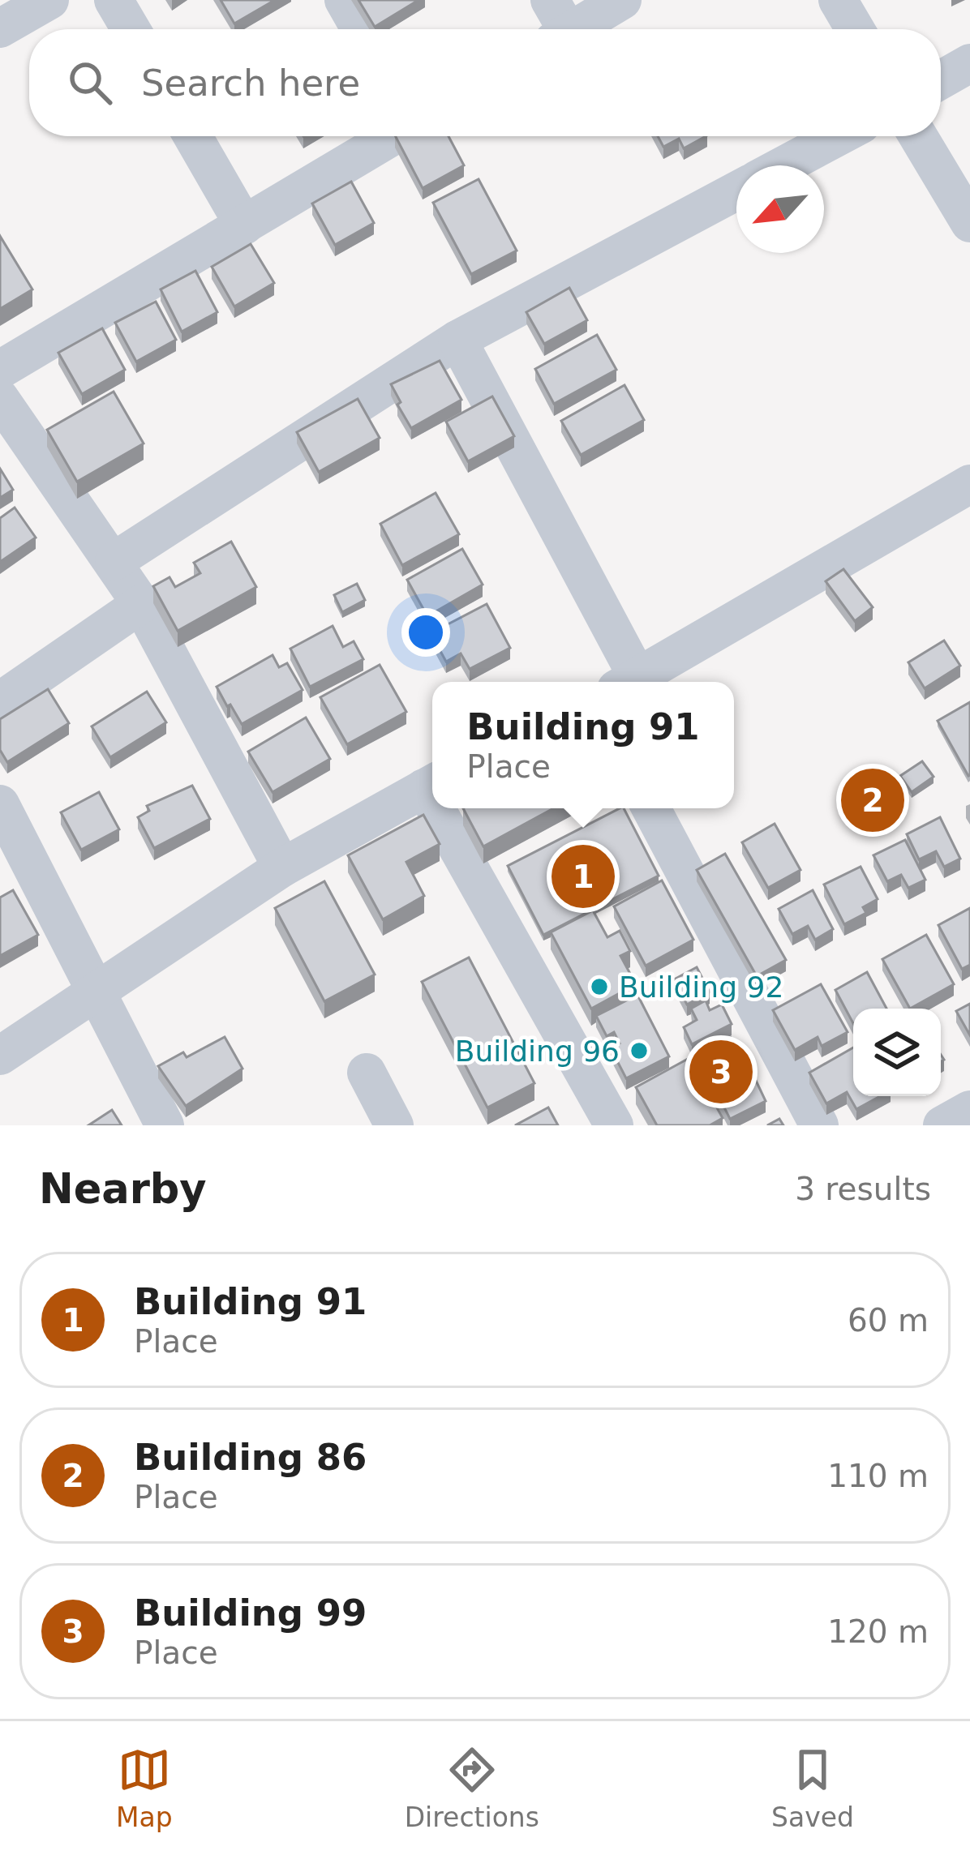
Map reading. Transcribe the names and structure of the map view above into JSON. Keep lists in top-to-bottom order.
{
  "places": ["Building 92", "Building 96"],
  "north": "bottom left",
  "page": {
    "search": "Search here",
    "popup": ["Building 91", "Place"],
    "pins": ["2", "1", "3"],
    "heading": ["Nearby", "3 results"],
    "list": [
      {
        "mark": "1",
        "name": "Building 91",
        "note": "Place",
        "value": "60 m"
      },
      {
        "mark": "2",
        "name": "Building 86",
        "note": "Place",
        "value": "110 m"
      },
      {
        "mark": "3",
        "name": "Building 99",
        "note": "Place",
        "value": "120 m"
      }
    ],
    "nav": ["Map", "Directions", "Saved"]
  }
}
